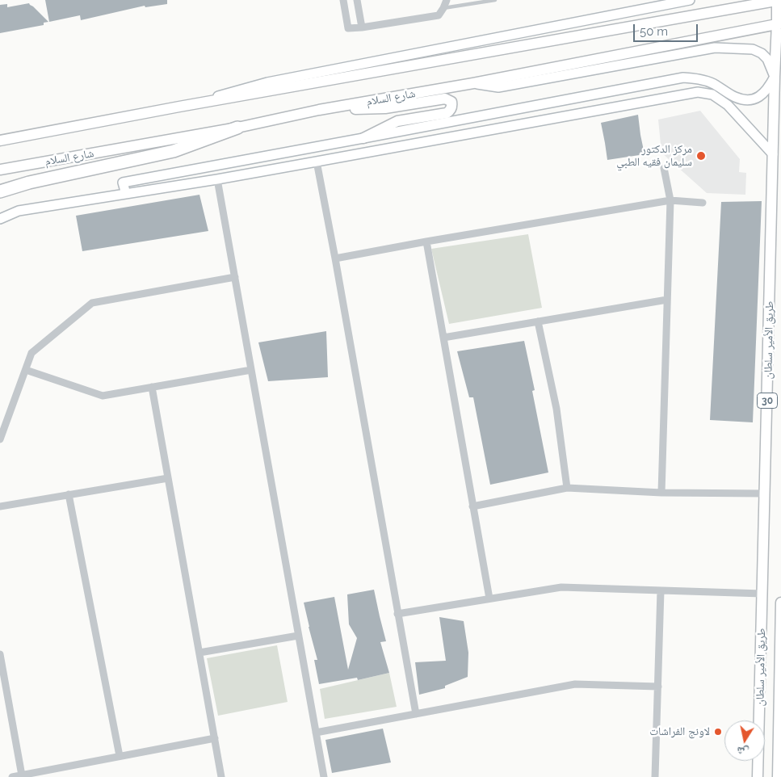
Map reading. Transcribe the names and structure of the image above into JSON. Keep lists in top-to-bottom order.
{
  "streets": {
    "main road": ["شارع السلام", "طريق الأمير سلطان", "30"]
  },
  "crossings": [
    ["شارع السلام", "طريق الأمير سلطان"]
  ],
  "places": ["مركز الدكتور سليمان فقيه الطبي", "لاونج الفراشات"],
  "scale_bar": "50 m",
  "north": "bottom"
}
